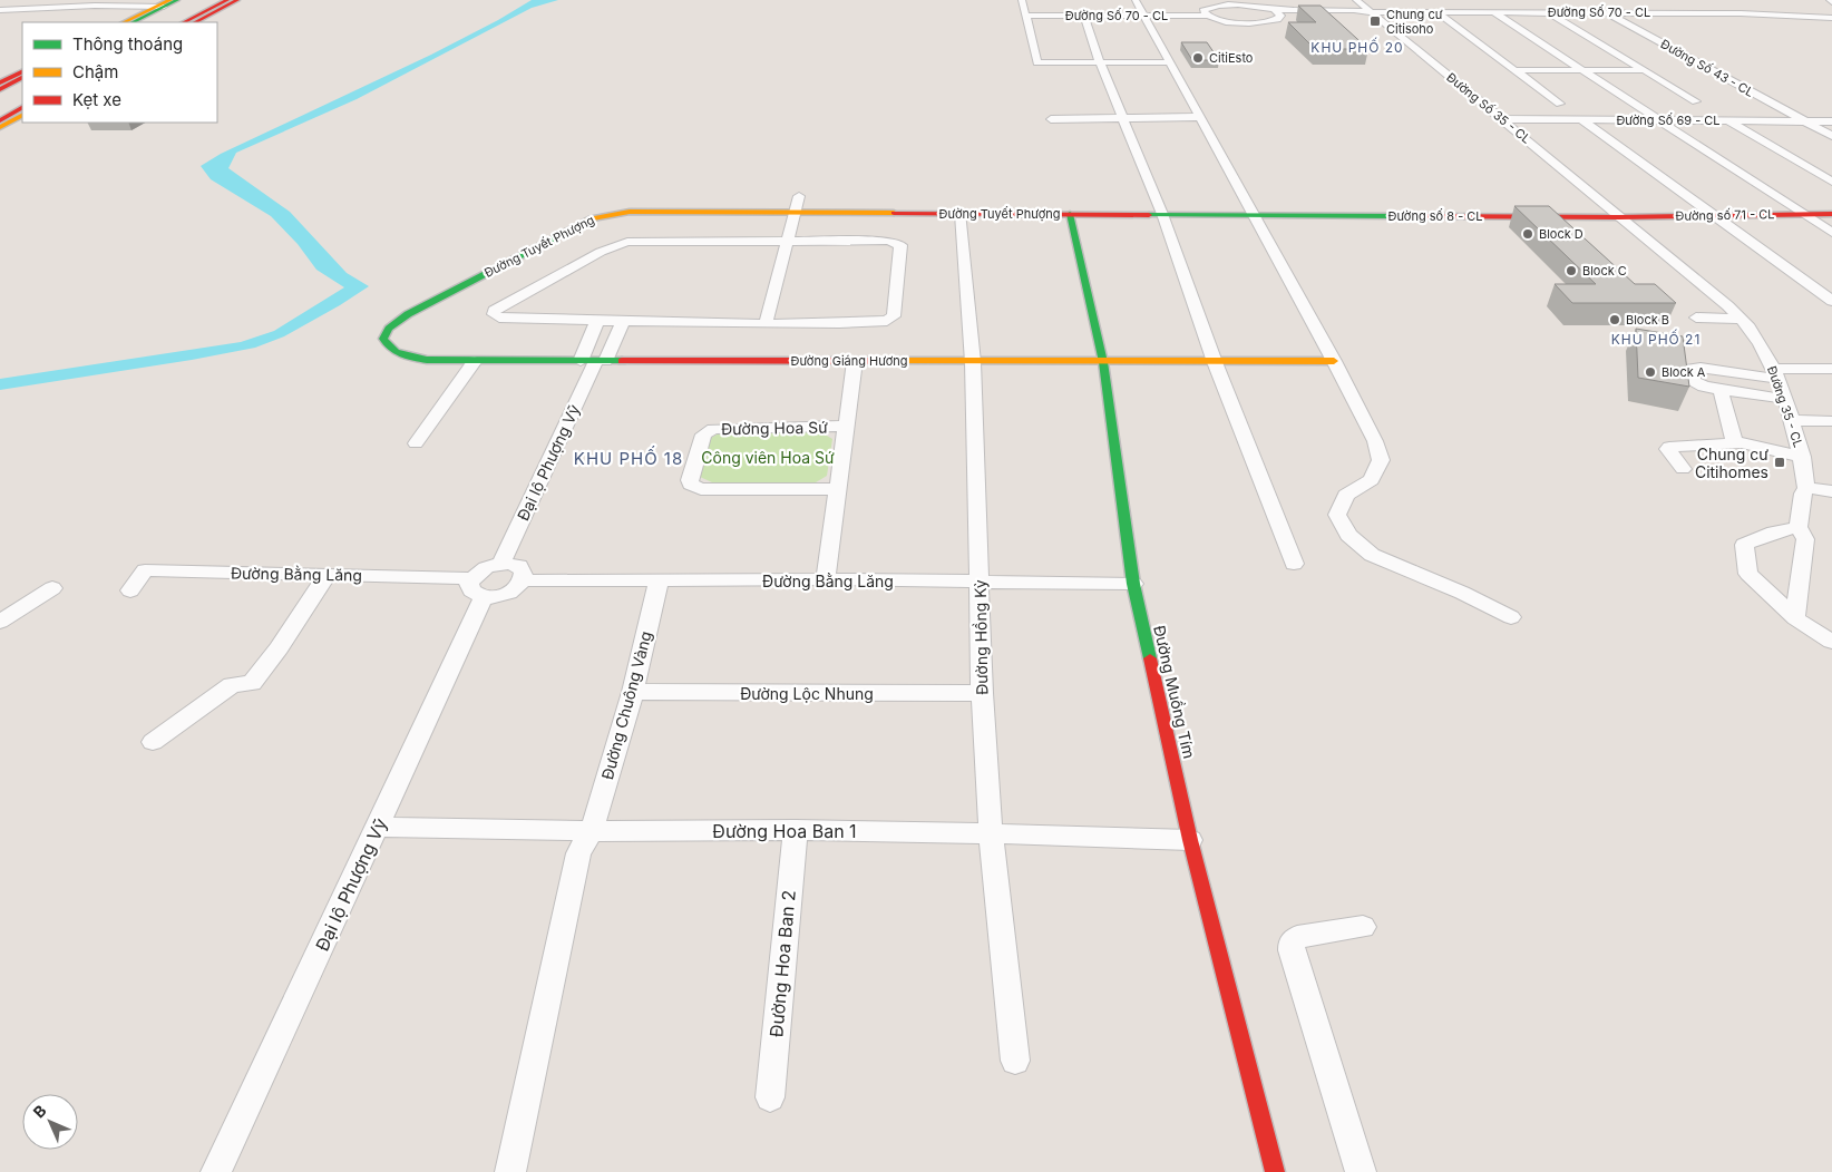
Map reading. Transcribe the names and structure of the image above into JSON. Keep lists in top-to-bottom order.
{
  "streets": {
    "main road": [
      "Đường Tuyết Phượng",
      "Đường số 71 - CL",
      "Đường số 8 - CL",
      "Đường Giáng Hương",
      "Đường Muồng Tím"
    ],
    "street": [
      "Đường Số 70 - CL",
      "Đường Số 43 - CL",
      "Đường Số 35 - CL",
      "Đường Số 69 - CL",
      "Đường 35 - CL",
      "Đường Hoa Sứ",
      "Đại lộ Phượng Vỹ",
      "Đường Bằng Lăng",
      "Đường Hồng Kỳ",
      "Đường Lộc Nhung",
      "Đường Chuông Vàng",
      "Đường Hoa Ban 1",
      "Đường Hoa Ban 2"
    ]
  },
  "crossings": [
    ["Đường Số 70 - CL", "Đường Số 43 - CL"],
    ["Đường Số 70 - CL", "Đường Số 35 - CL"],
    ["Đường Số 43 - CL", "Đường Số 69 - CL"],
    ["Đường Số 35 - CL", "Đường Số 69 - CL"],
    ["Đường Số 35 - CL", "Đường số 71 - CL"],
    ["Đường Số 35 - CL", "Đường số 8 - CL"],
    ["Đường Số 35 - CL", "Đường 35 - CL"],
    ["Đường Tuyết Phượng", "Đường số 8 - CL"],
    ["Đường Tuyết Phượng", "Đường Giáng Hương"],
    ["Đường Tuyết Phượng", "Đại lộ Phượng Vỹ"],
    ["Đường Tuyết Phượng", "Đường Hồng Kỳ"],
    ["Đường Tuyết Phượng", "Đường Muồng Tím"],
    ["Đường số 71 - CL", "Đường số 8 - CL"],
    ["Đường số 71 - CL", "Đường 35 - CL"],
    ["Đường số 8 - CL", "Đường 35 - CL"],
    ["Đường Giáng Hương", "Đại lộ Phượng Vỹ"],
    ["Đường Giáng Hương", "Đường Hồng Kỳ"],
    ["Đường Giáng Hương", "Đường Muồng Tím"],
    ["Đại lộ Phượng Vỹ", "Đường Bằng Lăng"],
    ["Đại lộ Phượng Vỹ", "Đường Hoa Ban 1"],
    ["Đường Bằng Lăng", "Đường Hồng Kỳ"],
    ["Đường Bằng Lăng", "Đường Muồng Tím"],
    ["Đường Bằng Lăng", "Đường Chuông Vàng"],
    ["Đường Hồng Kỳ", "Đường Lộc Nhung"],
    ["Đường Hồng Kỳ", "Đường Hoa Ban 1"],
    ["Đường Muồng Tím", "Đường Hoa Ban 1"],
    ["Đường Lộc Nhung", "Đường Chuông Vàng"],
    ["Đường Chuông Vàng", "Đường Hoa Ban 1"],
    ["Đường Hoa Ban 1", "Đường Hoa Ban 2"]
  ],
  "districts": ["KHU PHỐ 20", "KHU PHỐ 21", "KHU PHỐ 18"],
  "parks": ["Công viên Hoa Sứ"],
  "places": {
    "transit": ["Chung cư Citisoho", "Chung cư Citihomes"],
    "other": [
      "CitiEsto",
      "Block D",
      "Block C",
      "Block B",
      "Block A"
    ]
  },
  "legend": ["Thông thoáng", "Chậm", "Kẹt xe"],
  "north": "top left"
}
